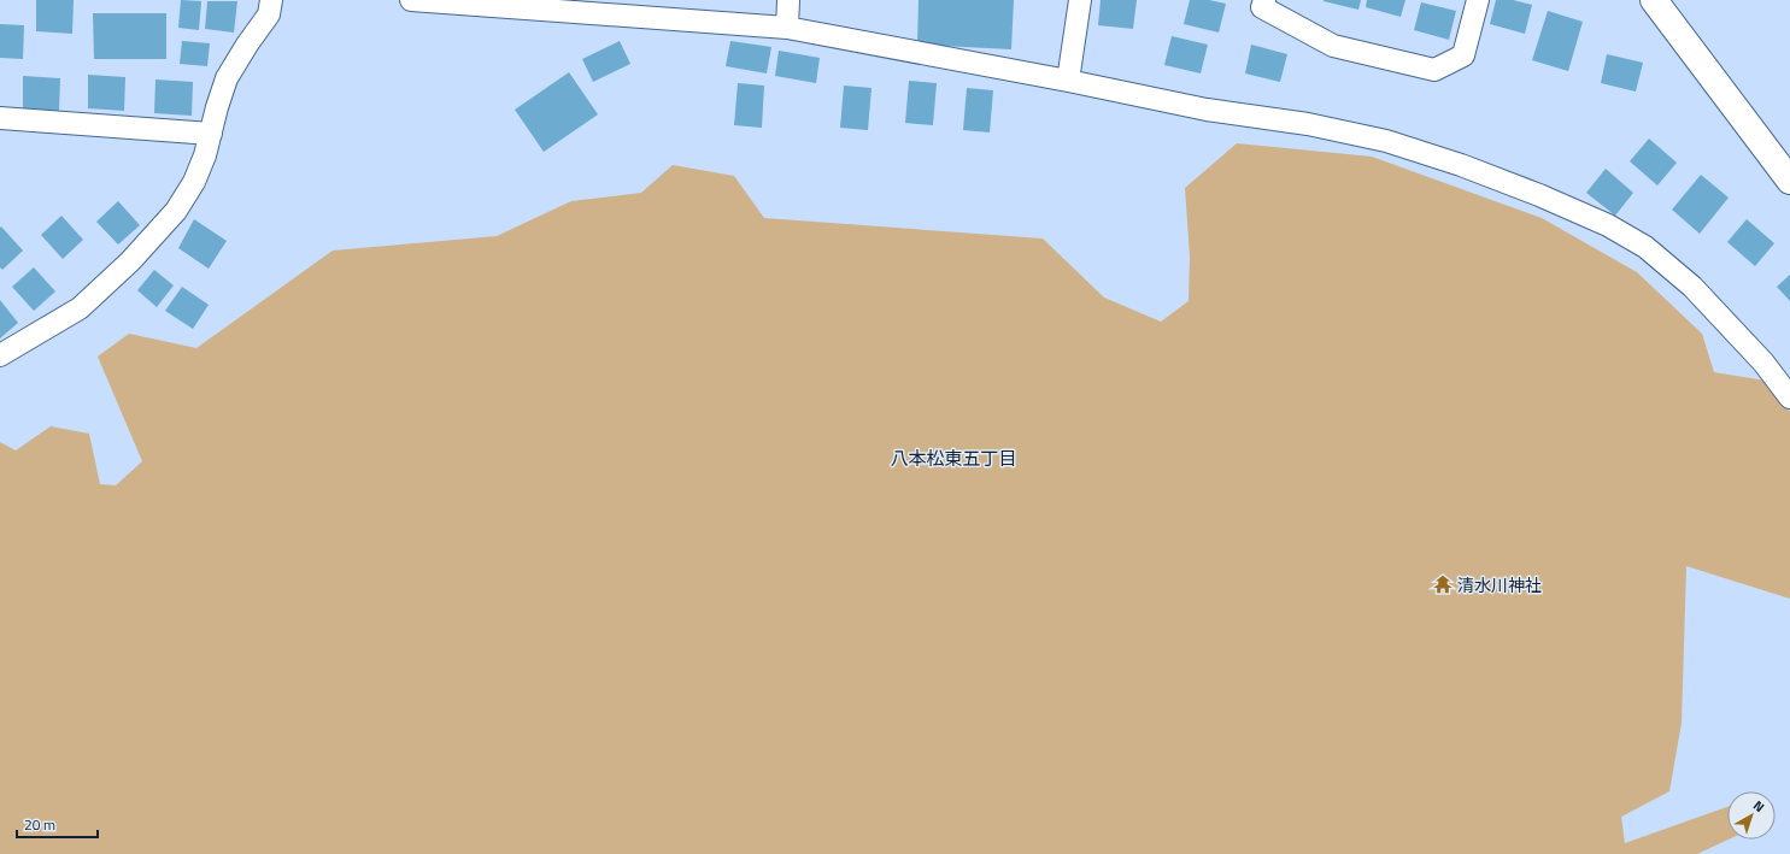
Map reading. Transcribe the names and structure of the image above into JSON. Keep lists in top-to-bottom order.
{
  "districts": ["八本松東五丁目"],
  "places": {
    "temple": ["清水川神社"]
  },
  "scale_bar": "20 m",
  "north": "top right"
}
